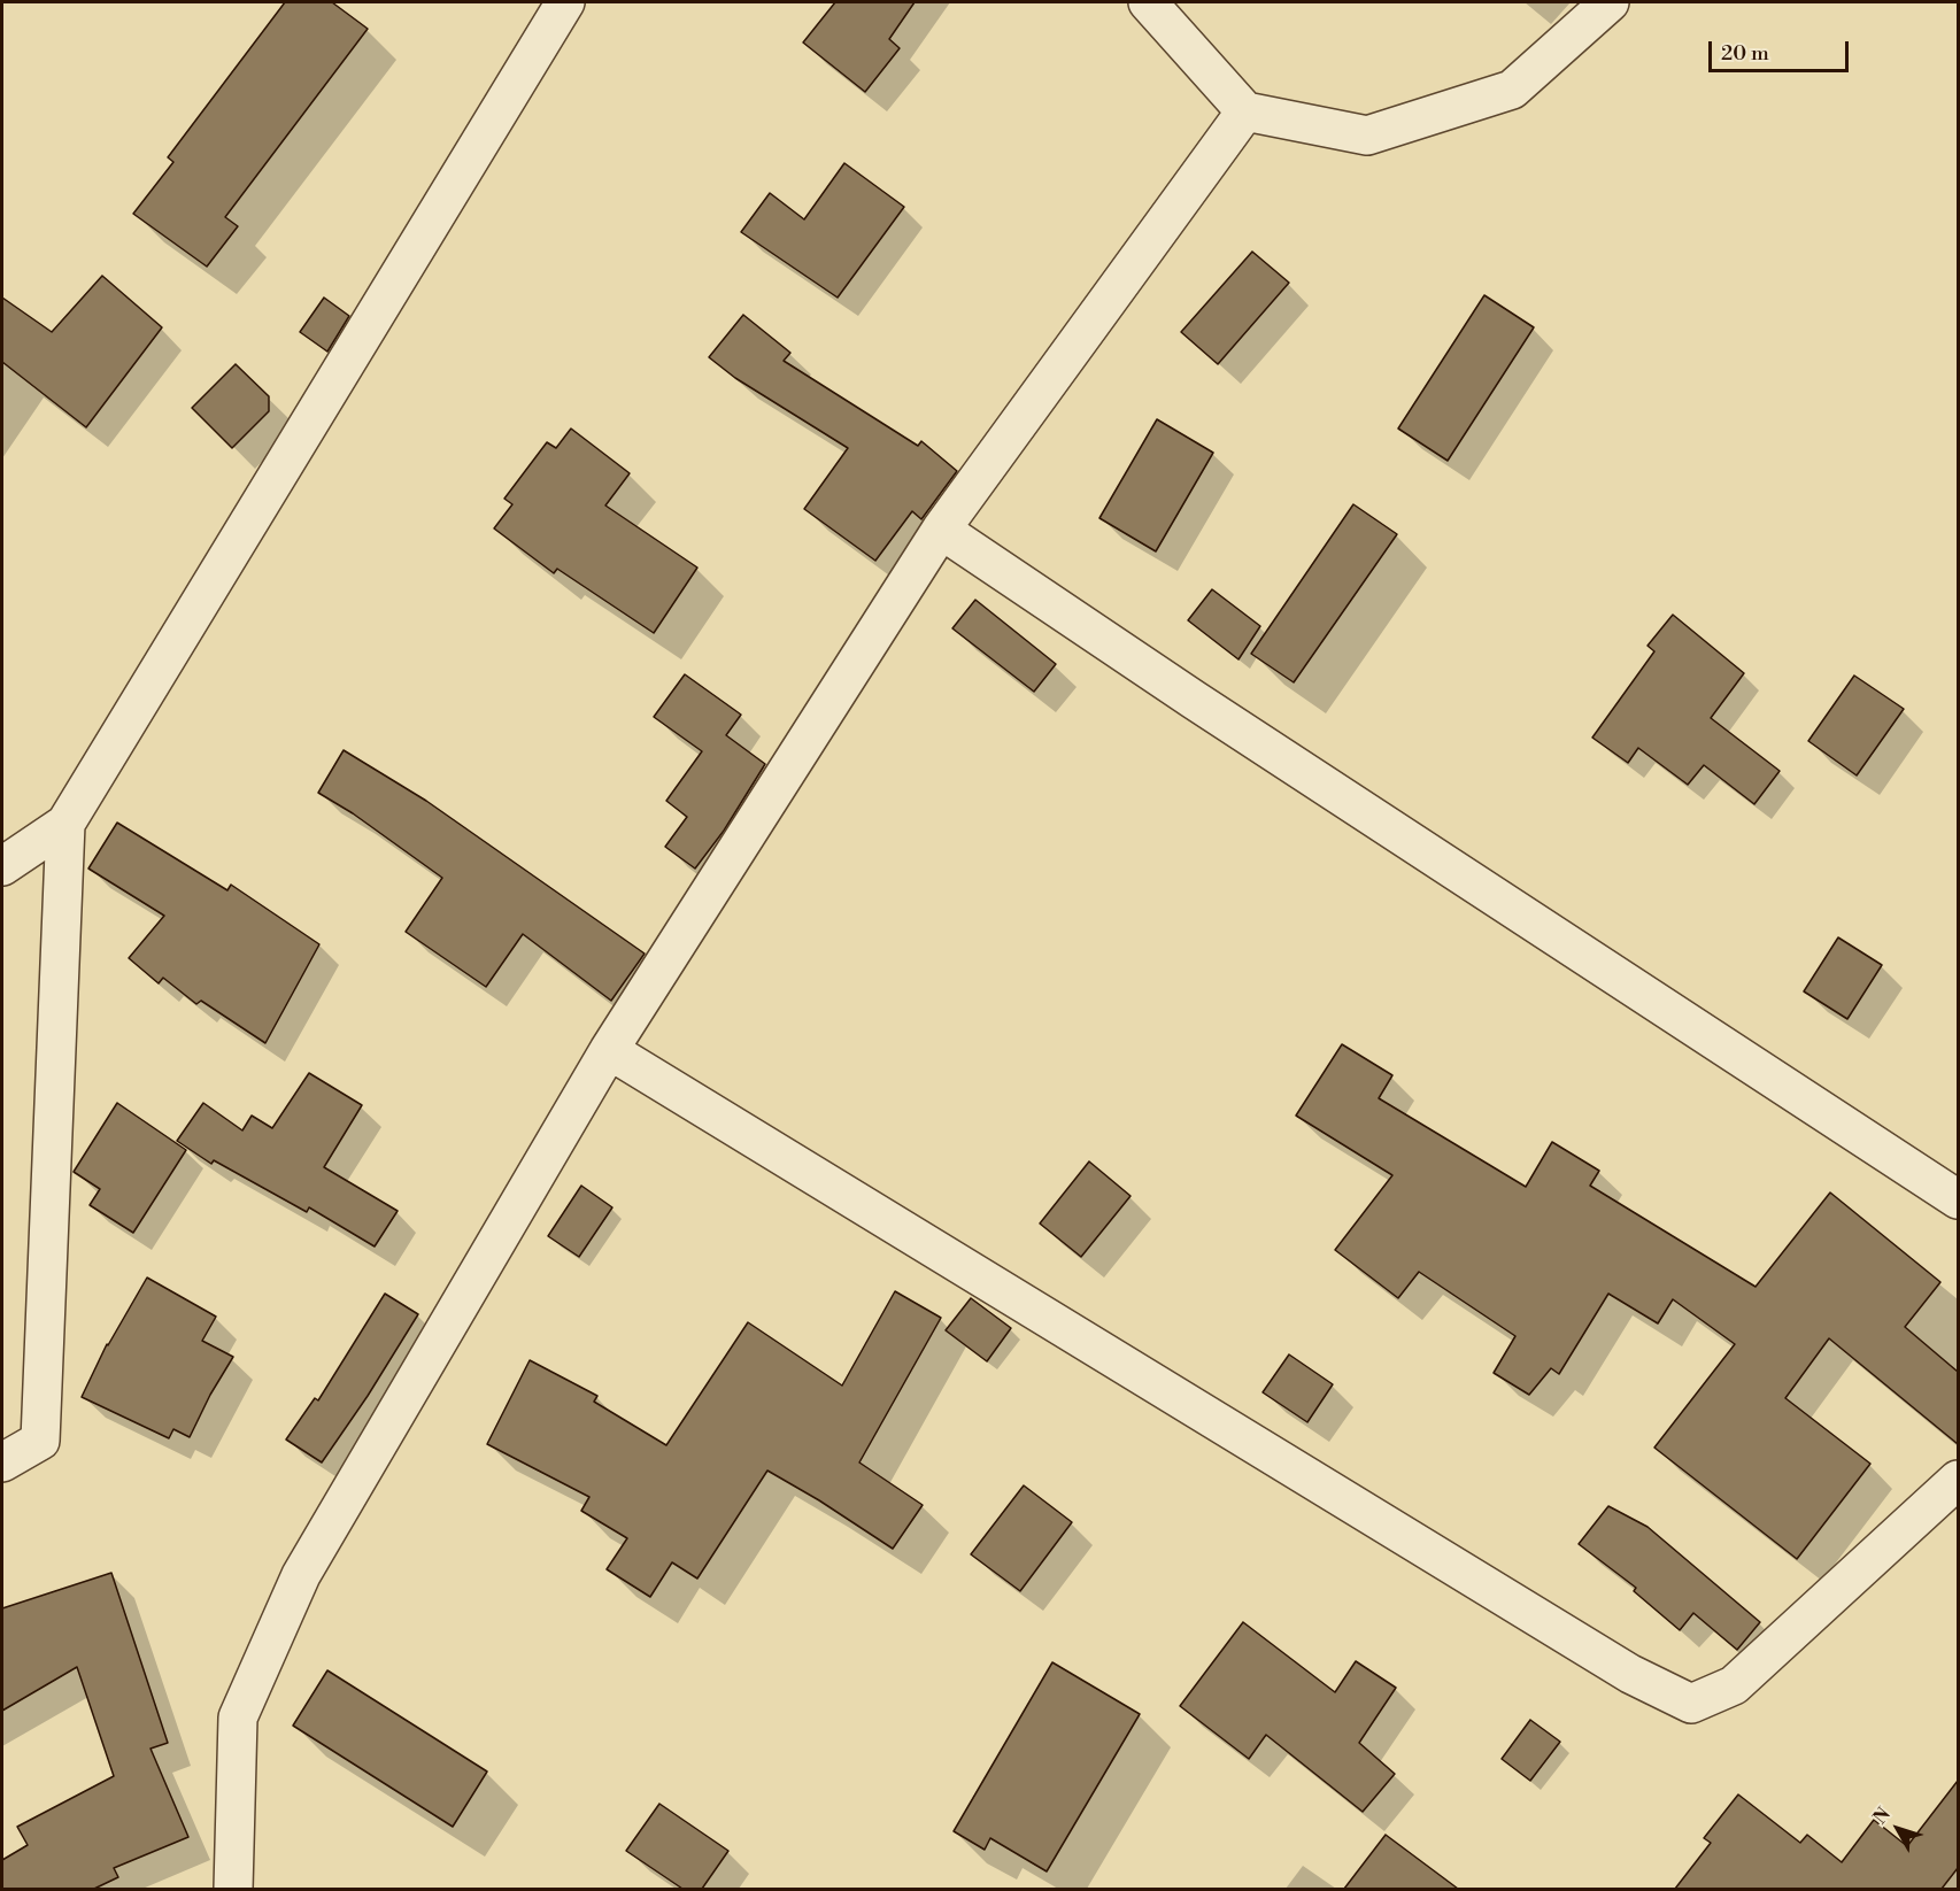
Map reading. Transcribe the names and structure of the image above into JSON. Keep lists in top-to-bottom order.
{
  "scale_bar": "20 m",
  "north": "top left"
}
